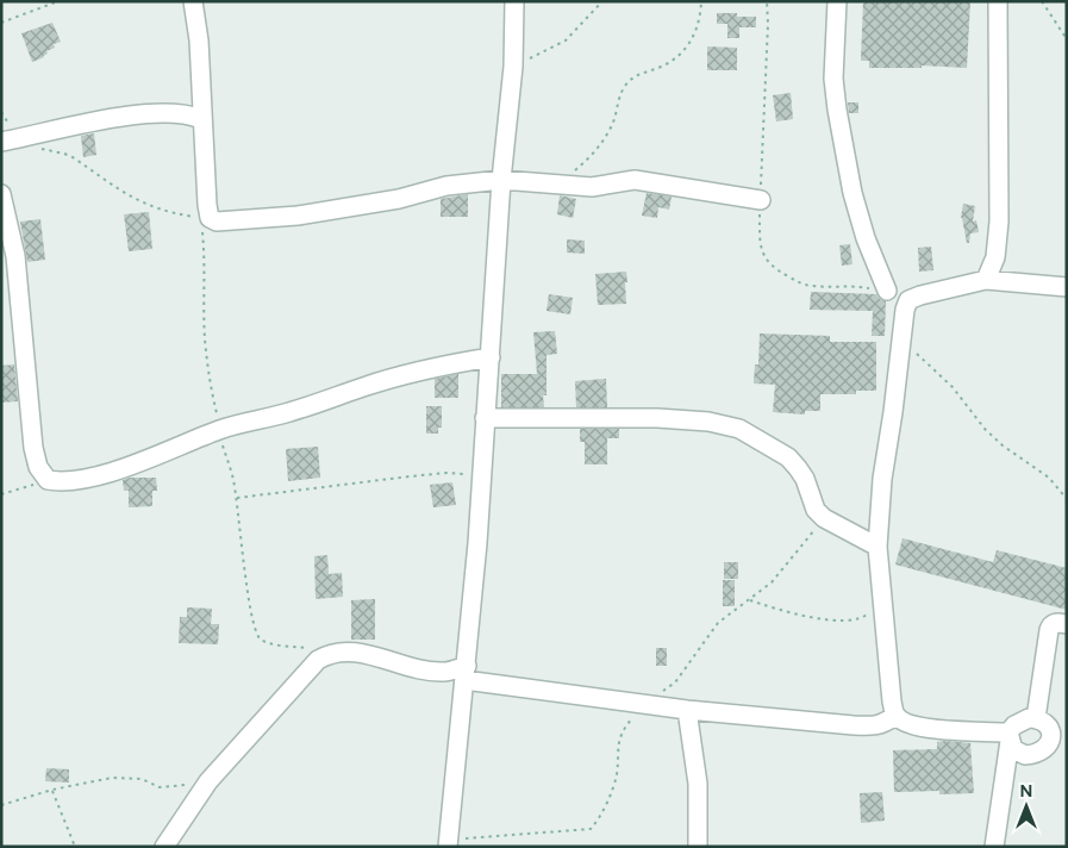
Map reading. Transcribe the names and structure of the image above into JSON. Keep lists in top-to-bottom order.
{
  "north": "top"
}
